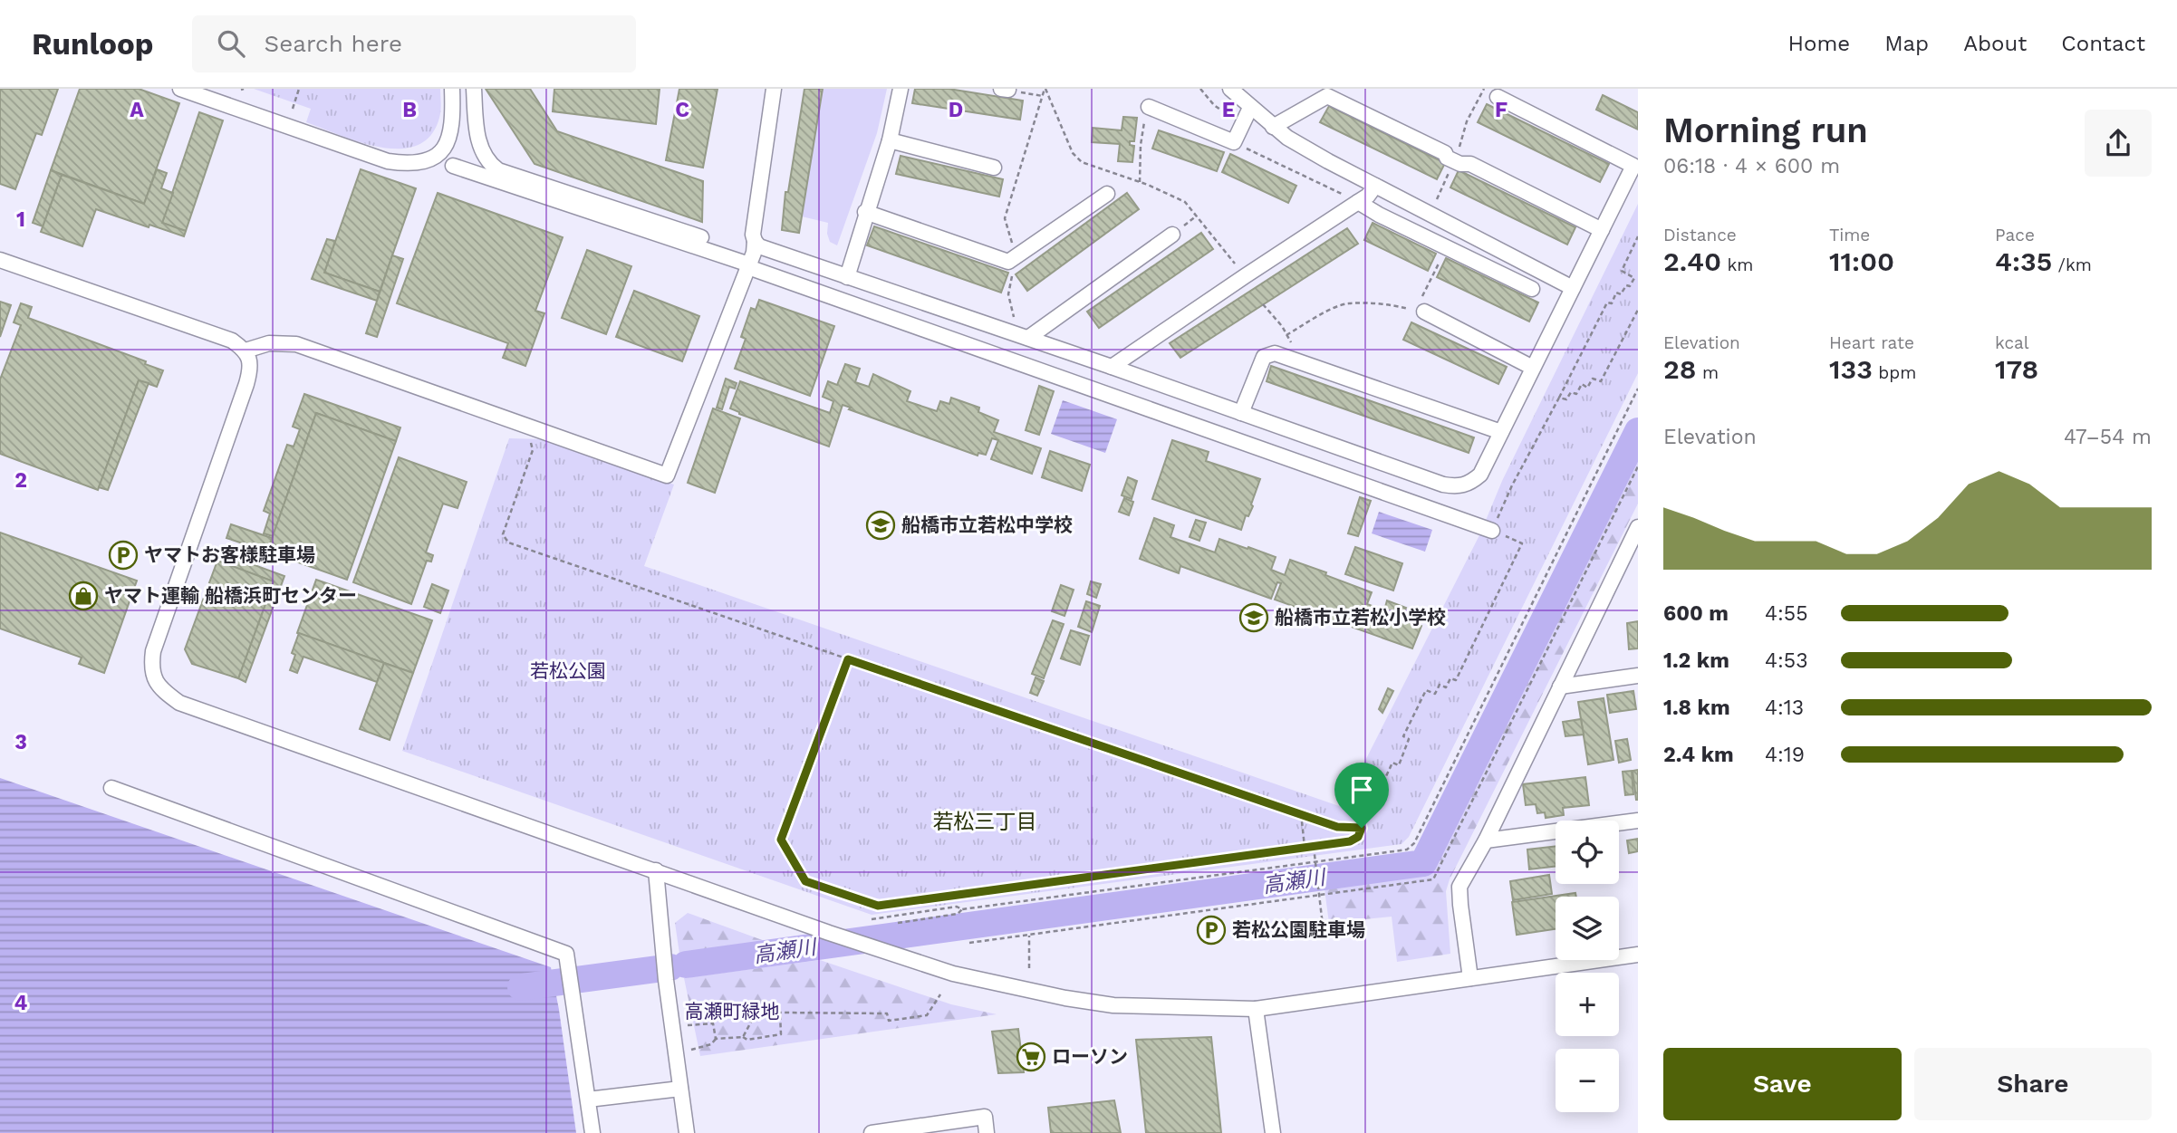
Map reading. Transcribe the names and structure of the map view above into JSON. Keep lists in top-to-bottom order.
{
  "districts": ["若松三丁目"],
  "water": ["高瀬川"],
  "parks": ["若松公園", "高瀬町緑地"],
  "places": {
    "school or university": ["船橋市立若松中学校", "船橋市立若松小学校"],
    "parking": ["ヤマトお客様駐車場", "若松公園駐車場"],
    "shop": ["ヤマト運輸 船橋浜町センター"],
    "supermarket": ["ローソン"]
  },
  "page": {
    "header": "Runloop",
    "search": "Search here",
    "nav": [
      "Home",
      "Map",
      "About",
      "Contact"
    ],
    "heading": ["Morning run", "06:18 · 4 × 600 m"],
    "stats": [
      ["Distance", "2.40 km"],
      ["Time", "11:00"],
      ["Pace", "4:35 /km"],
      ["Elevation", "28 m"],
      ["Heart rate", "133 bpm"],
      ["kcal", "178"]
    ],
    "chart": ["Elevation", "47–54 m"],
    "list": [
      {
        "name": "600 m",
        "note": "4:55"
      },
      {
        "name": "1.2 km",
        "note": "4:53"
      },
      {
        "name": "1.8 km",
        "note": "4:13"
      },
      {
        "name": "2.4 km",
        "note": "4:19"
      }
    ],
    "map_buttons": ["+", "−"],
    "buttons": ["Save", "Share"]
  },
  "grid": {
    "columns": [
      "A",
      "B",
      "C",
      "D",
      "E",
      "F"
    ],
    "rows": [
      "1",
      "2",
      "3",
      "4"
    ]
  }
}
